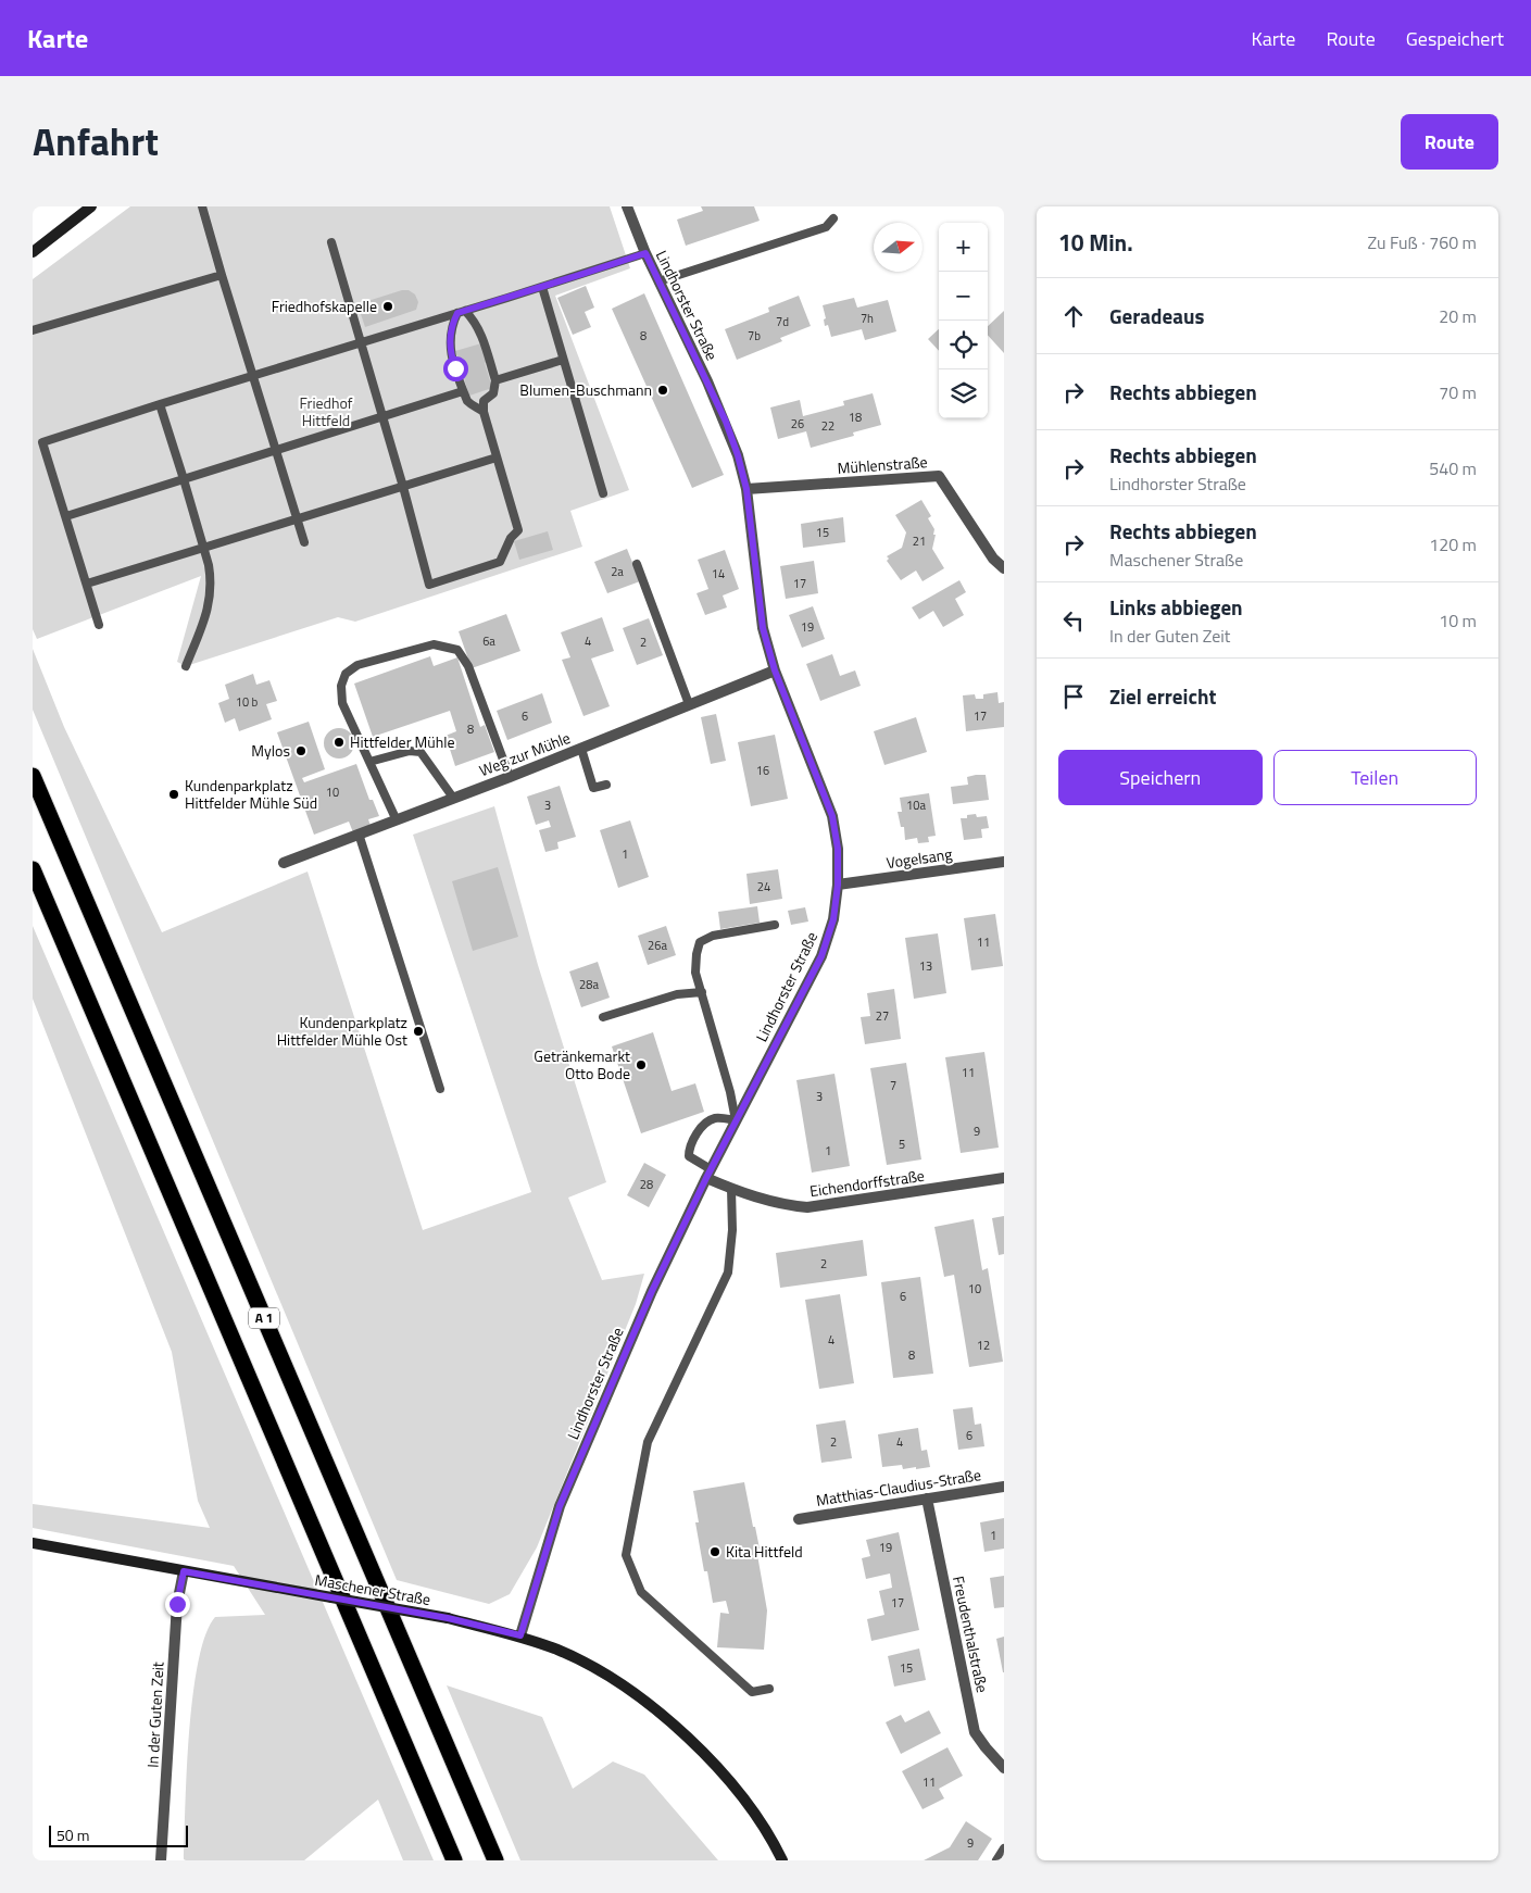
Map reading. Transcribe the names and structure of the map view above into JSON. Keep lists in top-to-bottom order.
{
  "streets": {
    "highway": ["A 1"],
    "main road": ["Maschener Straße"],
    "street": [
      "Lindhorster Straße",
      "Mühlenstraße",
      "Weg zur Mühle",
      "Vogelsang",
      "Eichendorffstraße",
      "Matthias-Claudius-Straße",
      "Freudenthalstraße",
      "In der Guten Zeit"
    ]
  },
  "crossings": [
    ["Lindhorster Straße", "Mühlenstraße"],
    ["Lindhorster Straße", "Weg zur Mühle"],
    ["Lindhorster Straße", "Vogelsang"],
    ["Lindhorster Straße", "Eichendorffstraße"],
    ["Lindhorster Straße", "Maschener Straße"],
    ["Matthias-Claudius-Straße", "Freudenthalstraße"],
    ["Maschener Straße", "In der Guten Zeit"]
  ],
  "parks": ["Friedhof Hittfeld"],
  "places": [
    "Friedhofskapelle",
    "Blumen-Buschmann",
    "Hittfelder Mühle",
    "Mylos",
    "Kundenparkplatz Hittfelder Mühle Süd",
    "Kundenparkplatz Hittfelder Mühle Ost",
    "Getränkemarkt Otto Bode",
    "Kita Hittfeld"
  ],
  "house_numbers": [
    "7h",
    "7d",
    "8",
    "7b",
    "18",
    "26",
    "22",
    "15",
    "21",
    "2a",
    "14",
    "17",
    "19",
    "6a",
    "4",
    "2",
    "10 b",
    "6",
    "17",
    "8",
    "16",
    "10",
    "3",
    "10a",
    "1",
    "24",
    "11",
    "26a",
    "13",
    "28a",
    "27",
    "11",
    "7",
    "3",
    "9",
    "5",
    "1",
    "28",
    "2",
    "10",
    "6",
    "4",
    "12",
    "8",
    "6",
    "2",
    "4",
    "1",
    "19",
    "17",
    "15",
    "11",
    "9"
  ],
  "scale_bar": "50 m",
  "north": "right",
  "page": {
    "header": "Karte",
    "nav": ["Karte", "Route", "Gespeichert"],
    "title": "Anfahrt",
    "buttons": [
      "Route",
      ["Speichern", "Teilen"]
    ],
    "heading": ["10 Min.", "Zu Fuß · 760 m"],
    "map_buttons": ["+", "−"],
    "list": [
      ["Geradeaus", "20 m"],
      ["Rechts abbiegen", "70 m"],
      ["Rechts abbiegen", "Lindhorster Straße", "540 m"],
      ["Rechts abbiegen", "Maschener Straße", "120 m"],
      ["Links abbiegen", "In der Guten Zeit", "10 m"],
      "Ziel erreicht"
    ],
    "scale": "50 m"
  }
}
